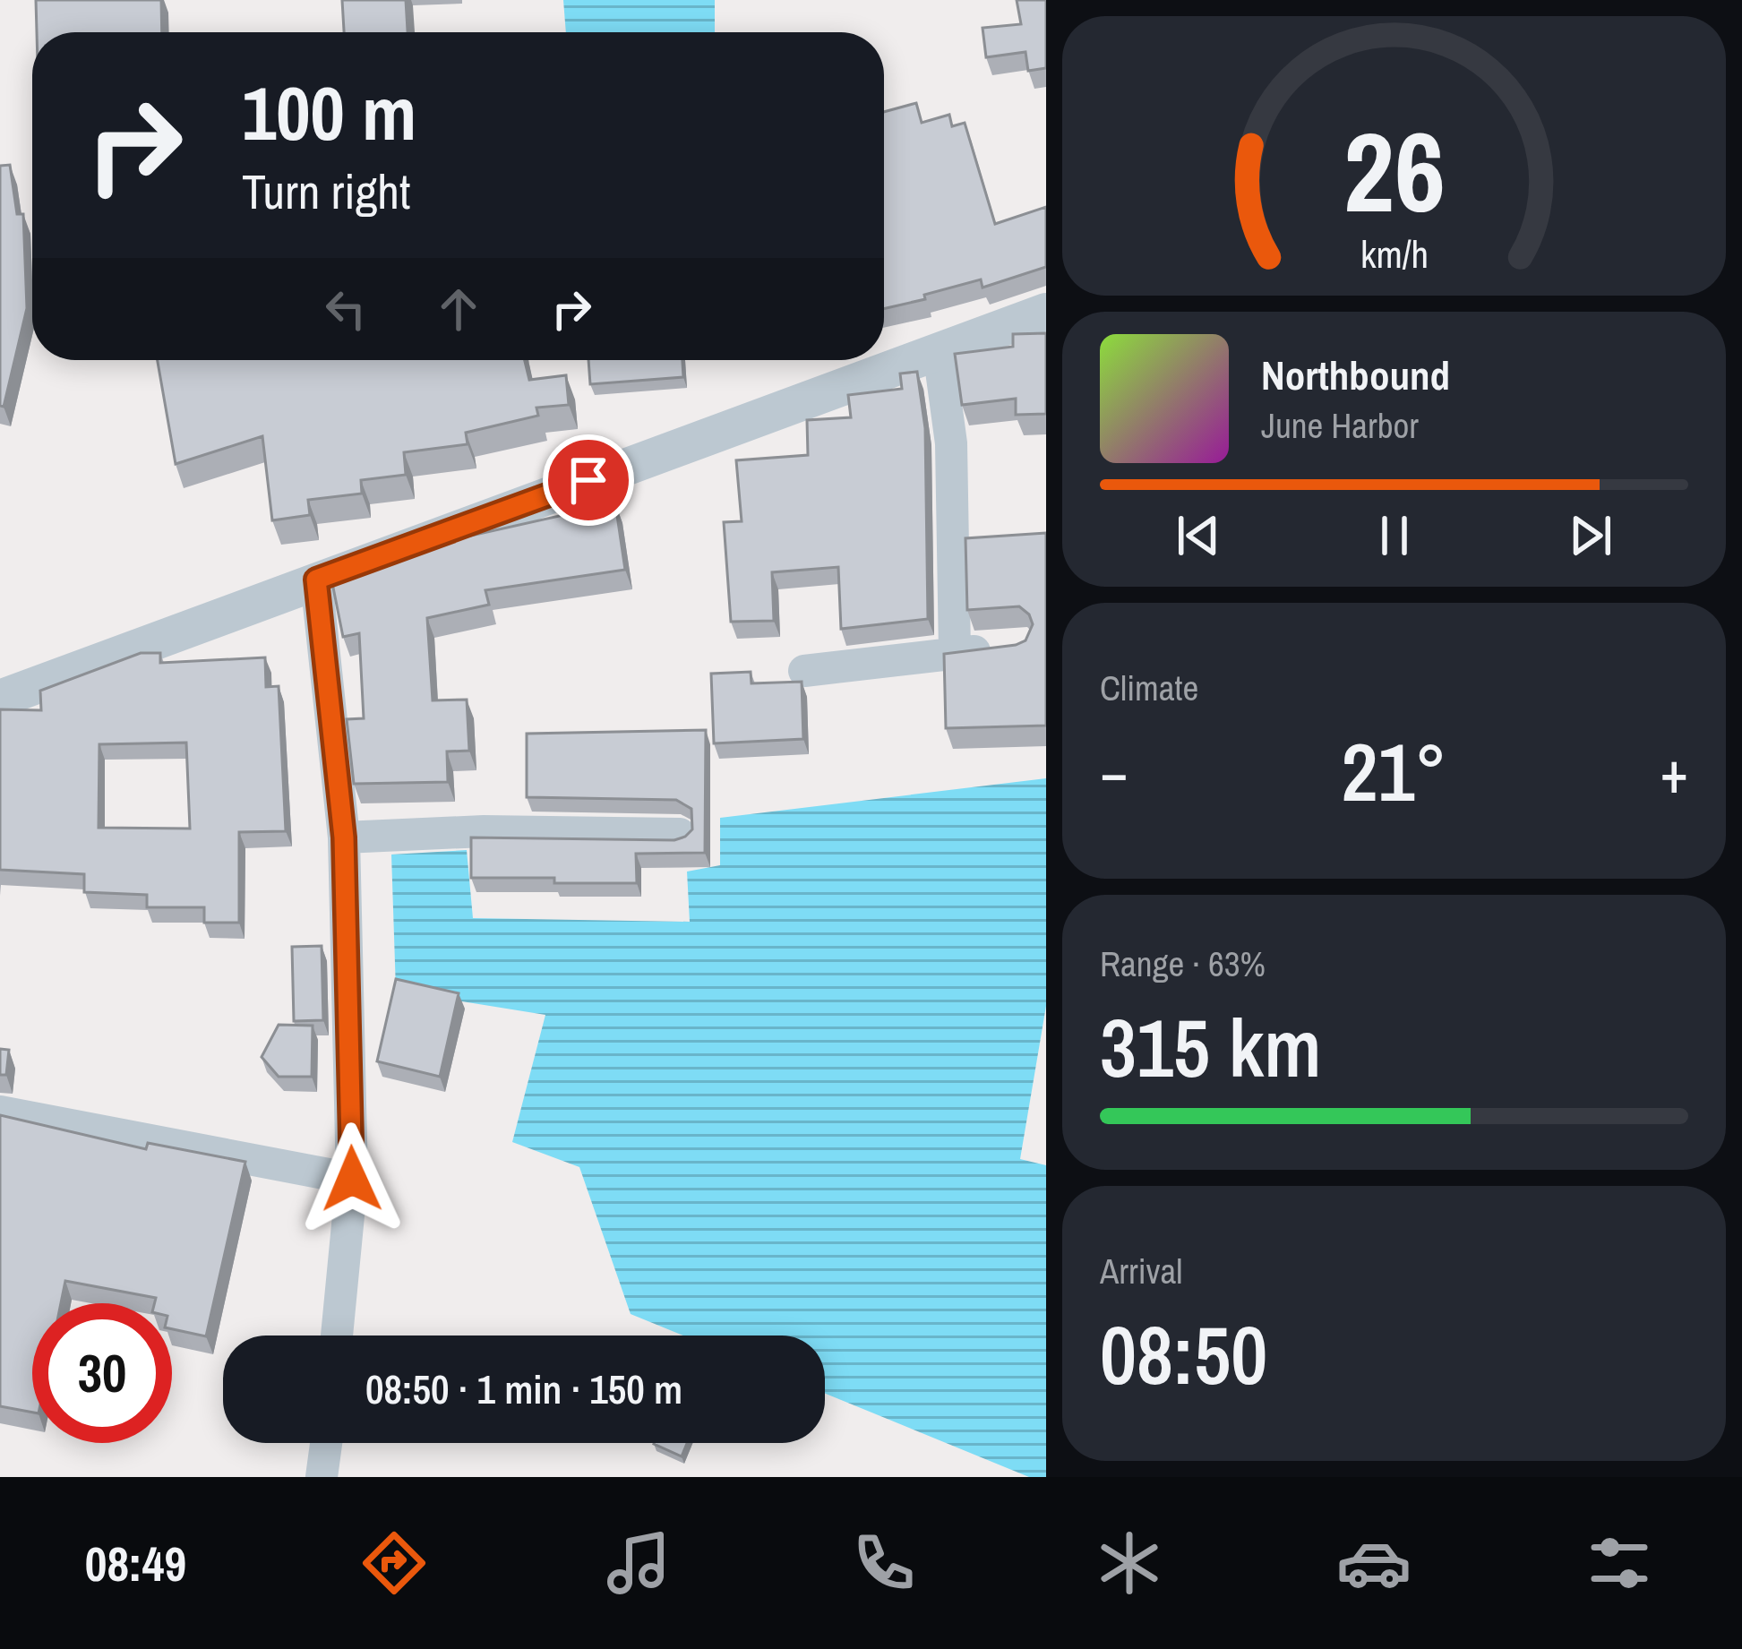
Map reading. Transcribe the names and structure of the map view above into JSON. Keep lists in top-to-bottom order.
{
  "page": {
    "turn": ["100 m", "Turn right"],
    "song": ["Northbound", "June Harbor"],
    "tile": [
      "Climate",
      ["Range · 63%", "315 km"],
      ["Arrival", "08:50"]
    ],
    "heat": ["−", "21°", "+"],
    "limit": "30",
    "trip": "08:50 · 1 min · 150 m",
    "tabs": "08:49",
    "gauge": ["26", "km/h"]
  }
}
